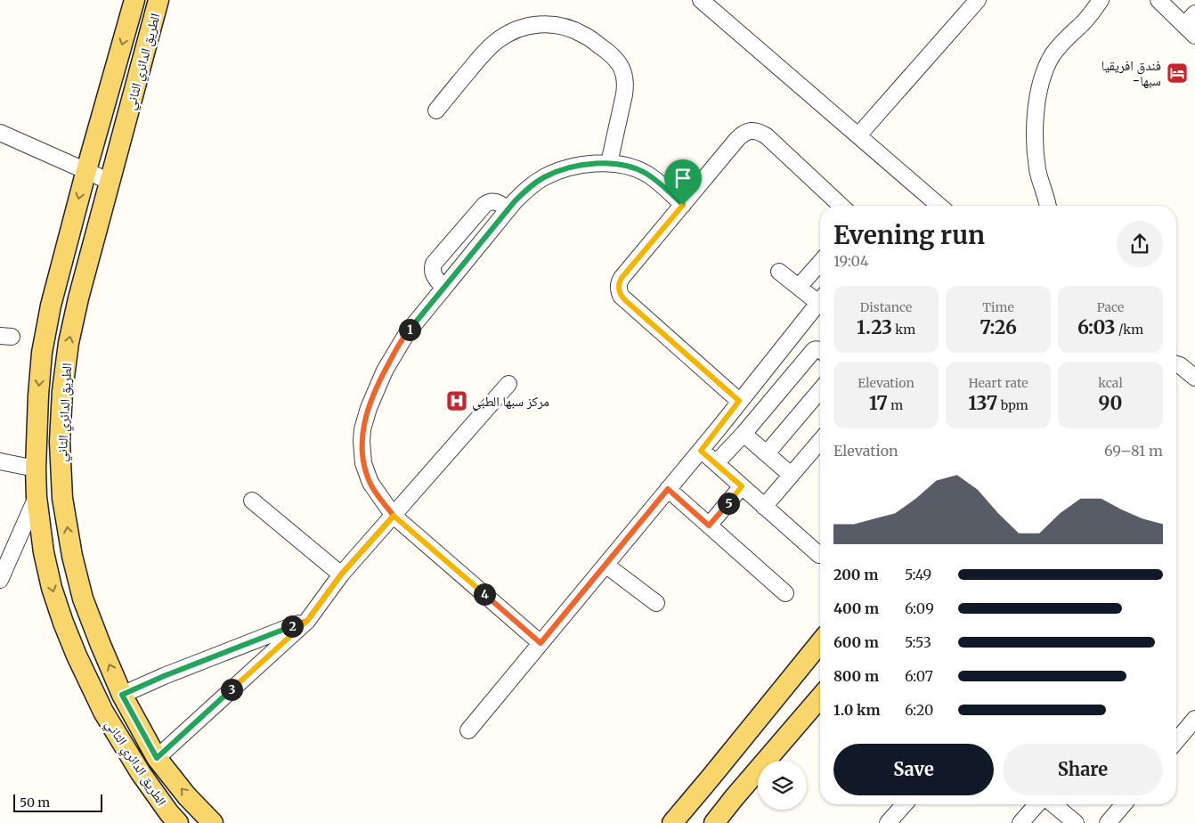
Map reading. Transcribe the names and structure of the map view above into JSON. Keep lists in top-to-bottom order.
{
  "streets": {
    "main road": ["الطريق الدائري الثاني"]
  },
  "places": {
    "hotel": ["فندق افريقيا -سبها"],
    "hospital": ["مركز سبها الطبي"]
  },
  "scale_bar": "50 m",
  "page": {
    "heading": ["Evening run", "19:04"],
    "stats": [
      ["Distance", "1.23 km"],
      ["Time", "7:26"],
      ["Pace", "6:03 /km"],
      ["Elevation", "17 m"],
      ["Heart rate", "137 bpm"],
      ["kcal", "90"]
    ],
    "pins": [
      "1",
      "5",
      "4",
      "2",
      "3"
    ],
    "chart": ["Elevation", "69–81 m"],
    "list": [
      {
        "name": "200 m",
        "note": "5:49"
      },
      {
        "name": "400 m",
        "note": "6:09"
      },
      {
        "name": "600 m",
        "note": "5:53"
      },
      {
        "name": "800 m",
        "note": "6:07"
      },
      {
        "name": "1.0 km",
        "note": "6:20"
      }
    ],
    "buttons": ["Save", "Share"],
    "scale": "50 m"
  }
}
